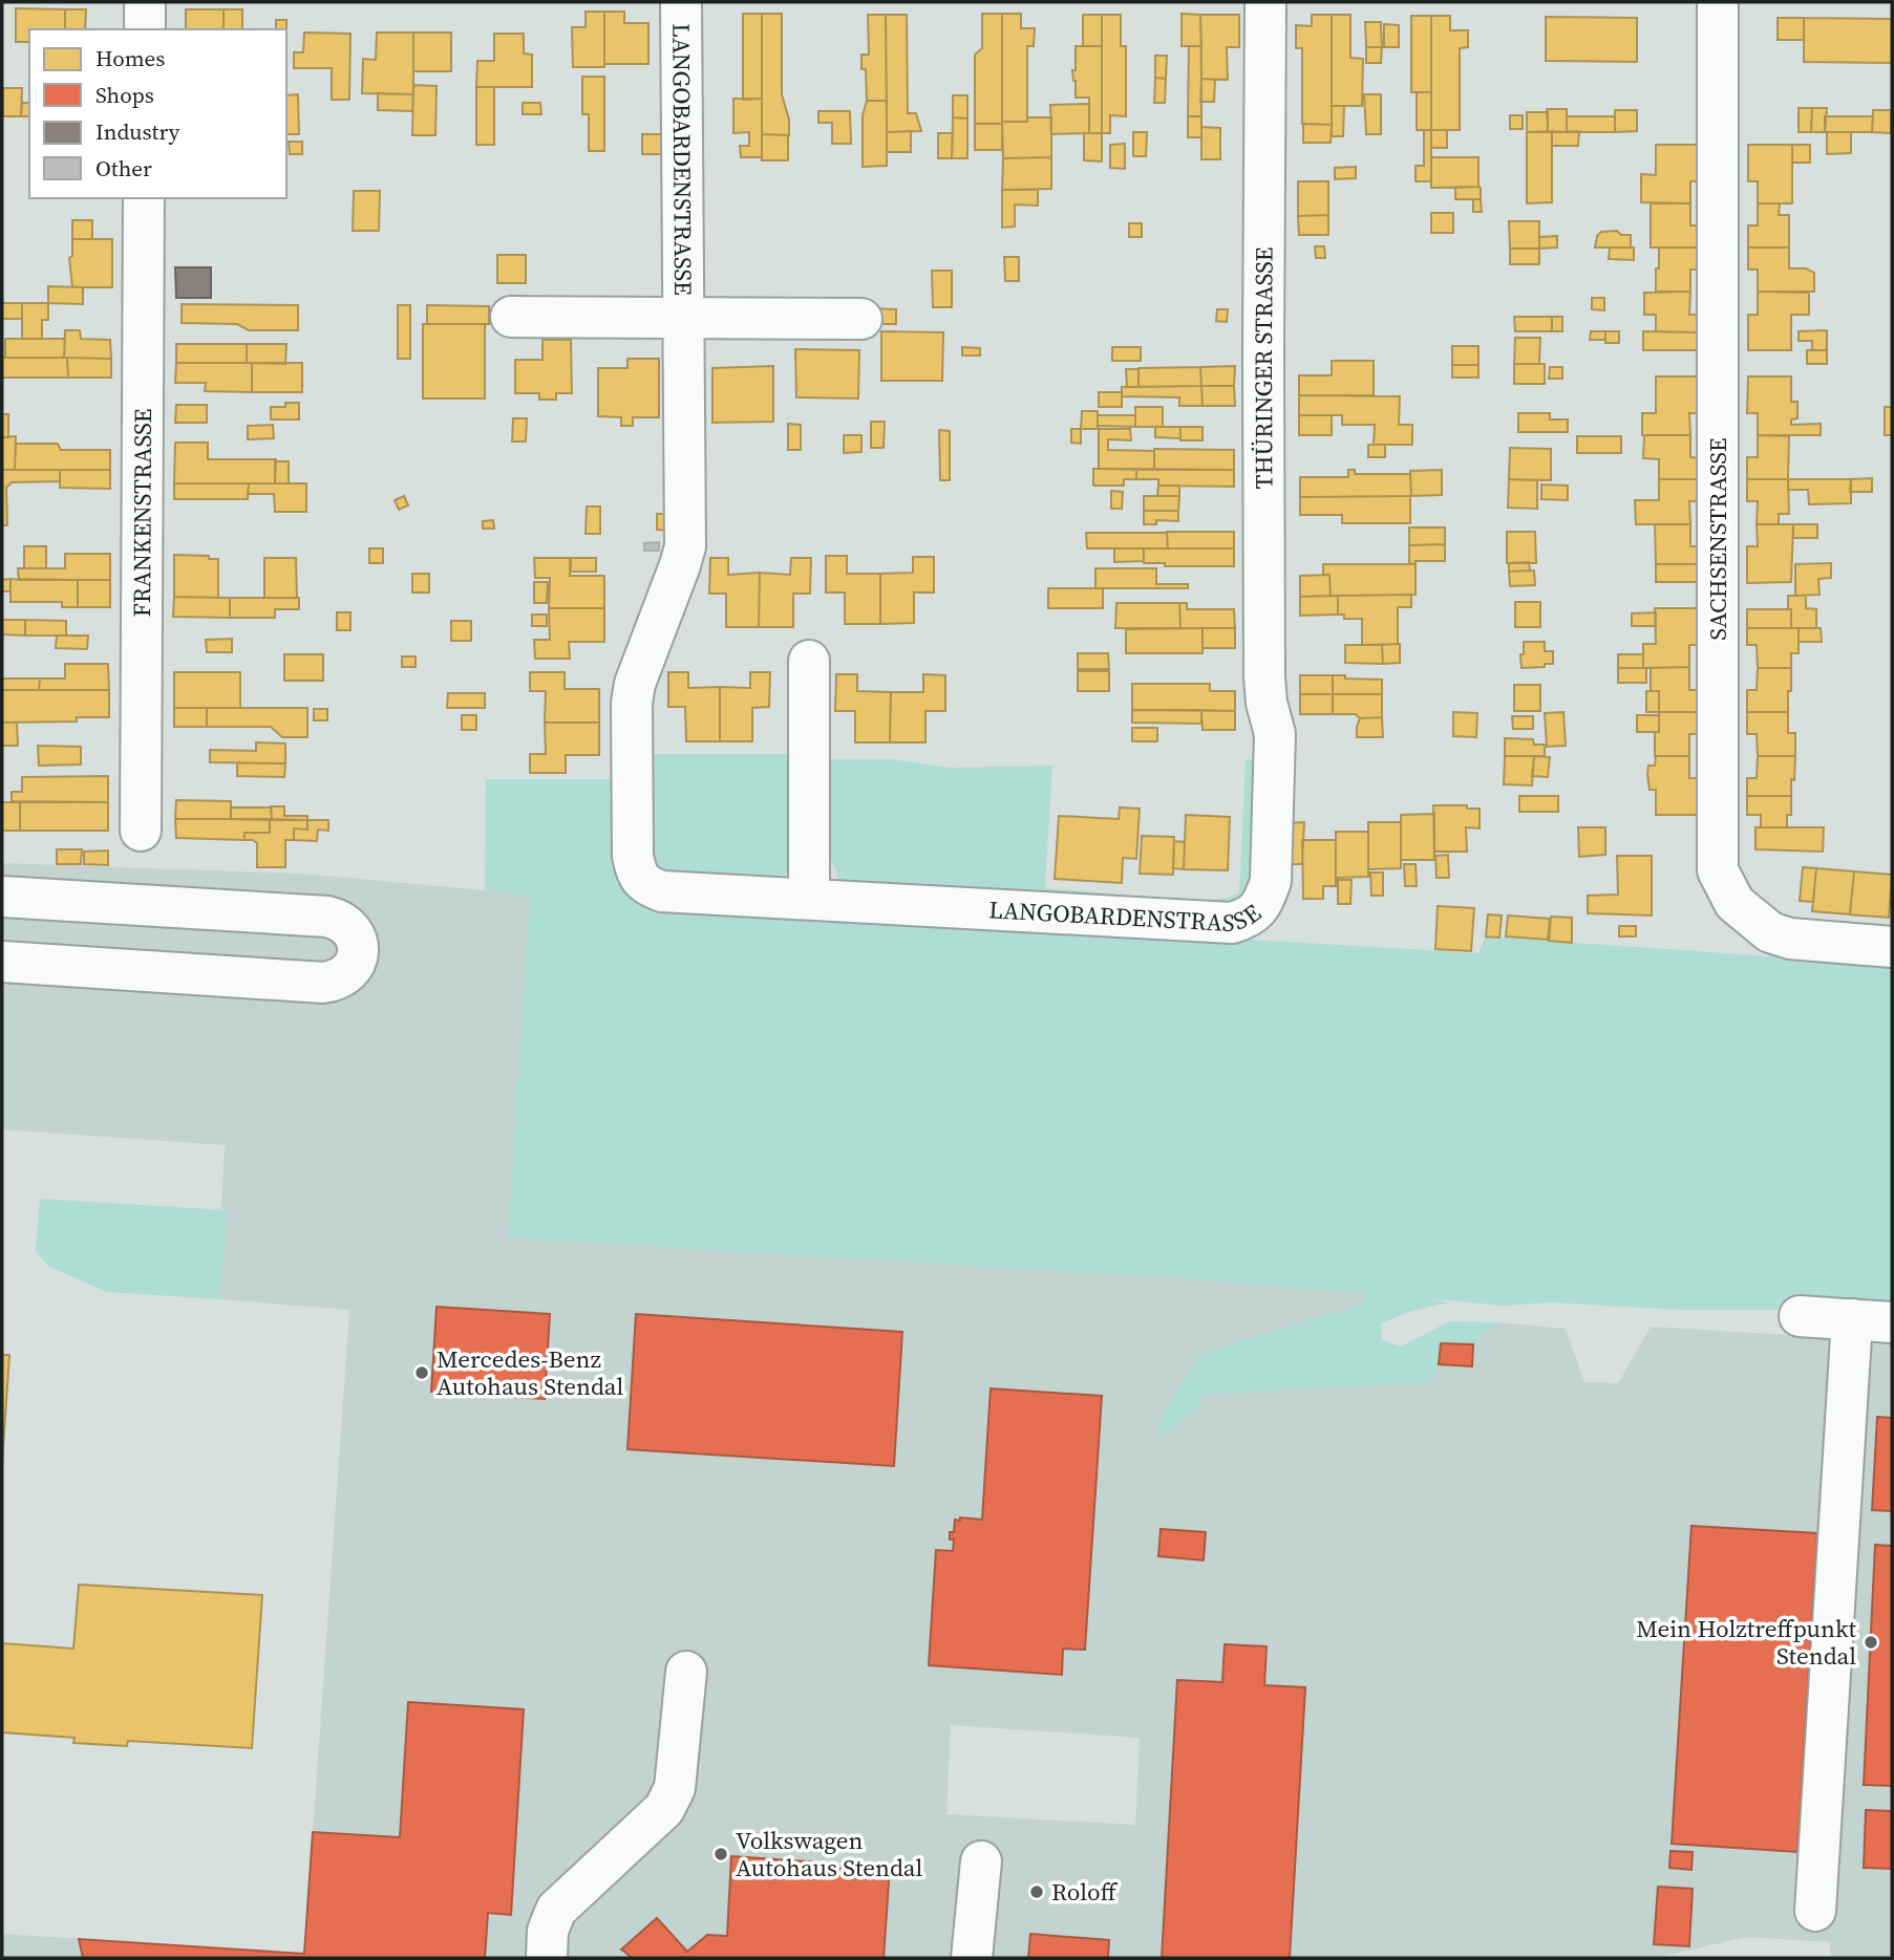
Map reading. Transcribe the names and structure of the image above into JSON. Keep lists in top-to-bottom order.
{
  "streets": {
    "street": [
      "LANGOBARDENSTRASSE",
      "THÜRINGER STRASSE",
      "FRANKENSTRASSE",
      "SACHSENSTRASSE"
    ]
  },
  "crossings": [
    ["LANGOBARDENSTRASSE", "THÜRINGER STRASSE"]
  ],
  "places": [
    "Mercedes-Benz Autohaus Stendal",
    "Mein Holztreffpunkt Stendal",
    "Volkswagen Autohaus Stendal",
    "Roloff"
  ],
  "legend": [
    "Homes",
    "Shops",
    "Industry",
    "Other"
  ]
}
